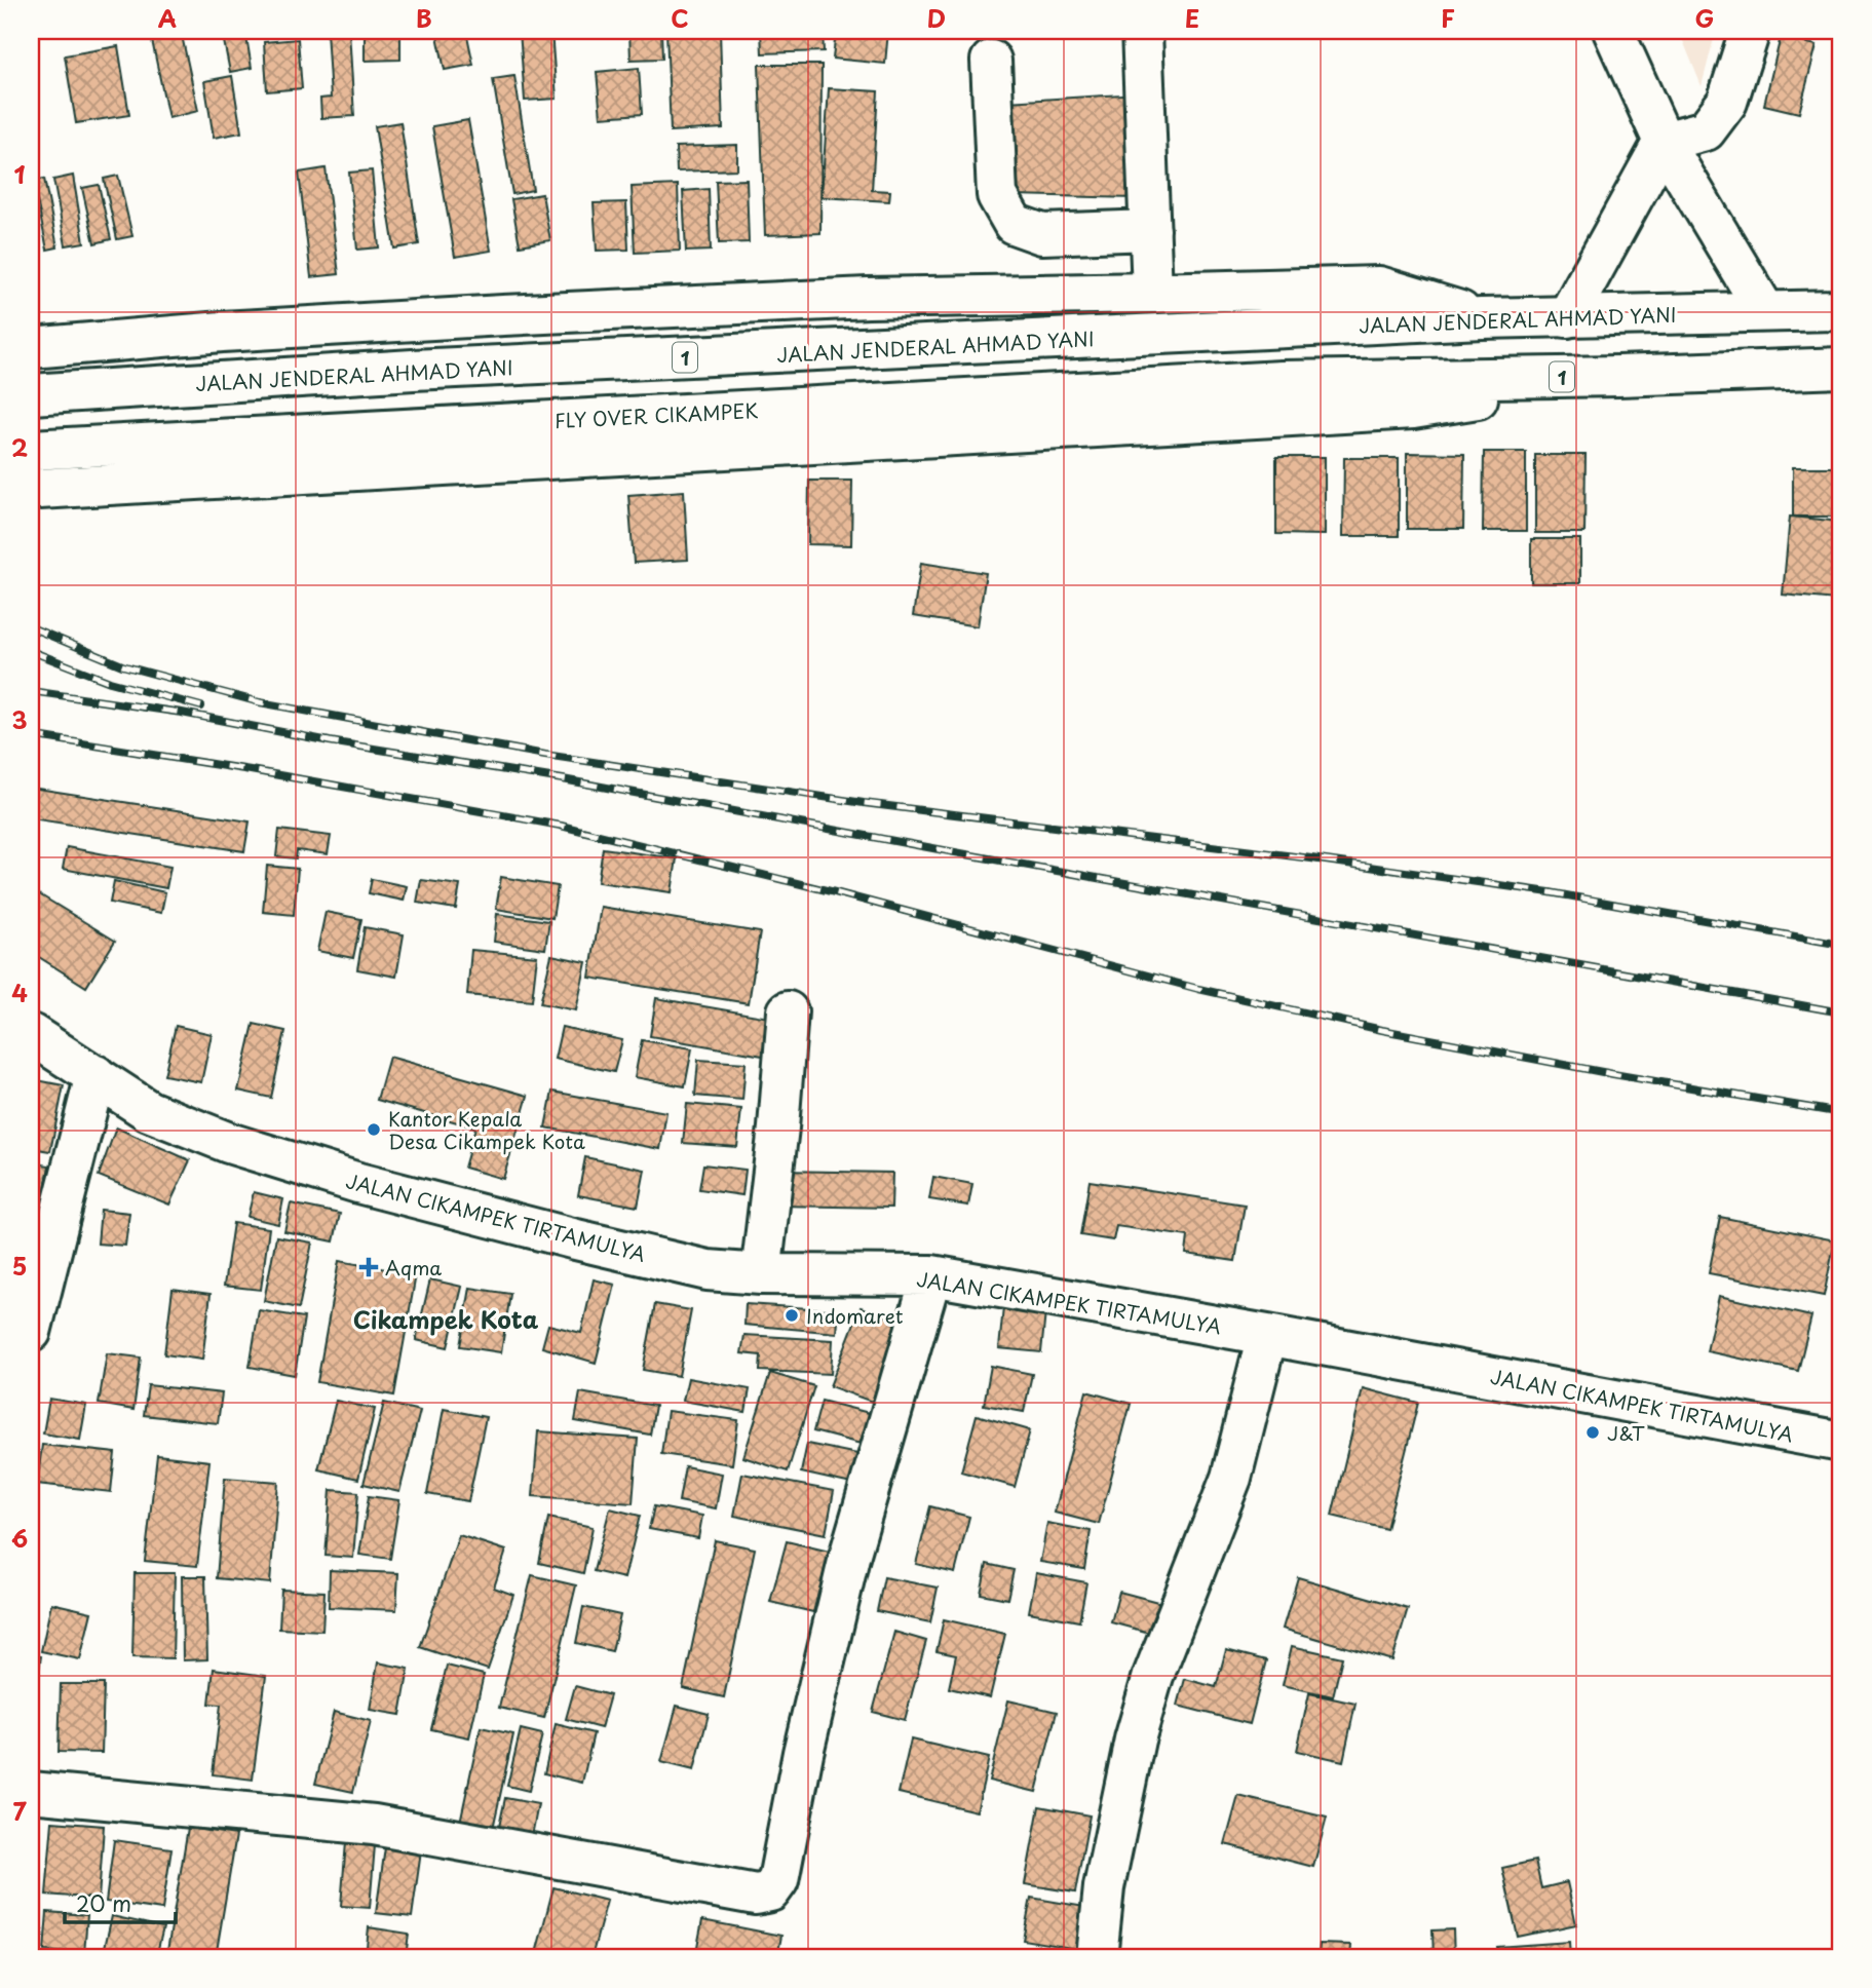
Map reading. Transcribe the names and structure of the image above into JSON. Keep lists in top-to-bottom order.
{
  "streets": {
    "main road": [
      "JALAN JENDERAL AHMAD YANI",
      "1",
      "FLY OVER CIKAMPEK",
      "JALAN CIKAMPEK TIRTAMULYA"
    ]
  },
  "crossings": [
    ["1", "FLY OVER CIKAMPEK"]
  ],
  "districts": ["Cikampek Kota"],
  "places": {
    "other": ["Kantor Kepala Desa Cikampek Kota", "Indomaret", "J&T"],
    "health": ["Aqma"]
  },
  "scale_bar": "20 m",
  "grid": {
    "columns": [
      "A",
      "B",
      "C",
      "D",
      "E",
      "F",
      "G"
    ],
    "rows": [
      "1",
      "2",
      "3",
      "4",
      "5",
      "6",
      "7"
    ]
  }
}
